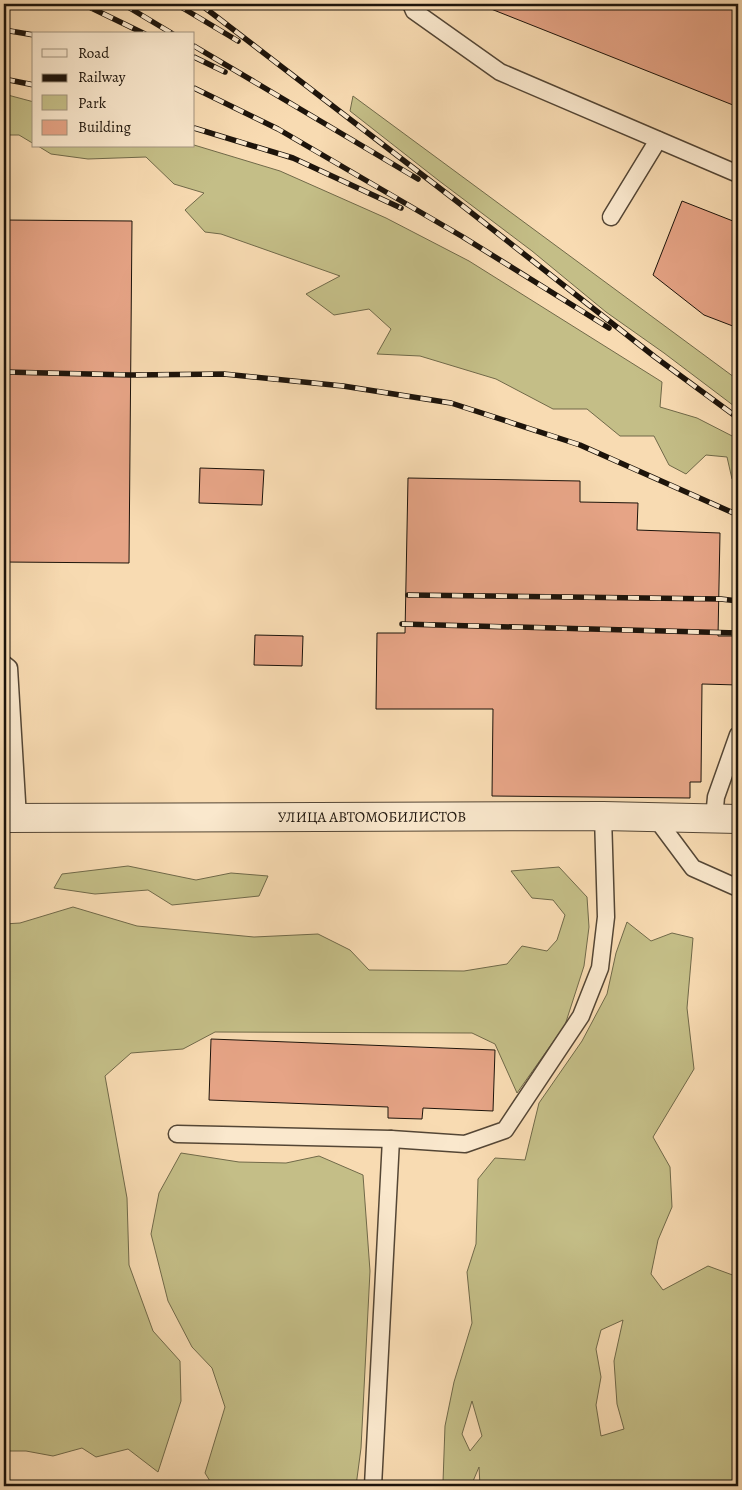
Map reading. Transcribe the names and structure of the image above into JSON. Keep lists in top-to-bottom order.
{
  "streets": {
    "street": ["УЛИЦА АВТОМОБИЛИСТОВ"]
  },
  "legend": [
    "Road",
    "Railway",
    "Park",
    "Building"
  ]
}
